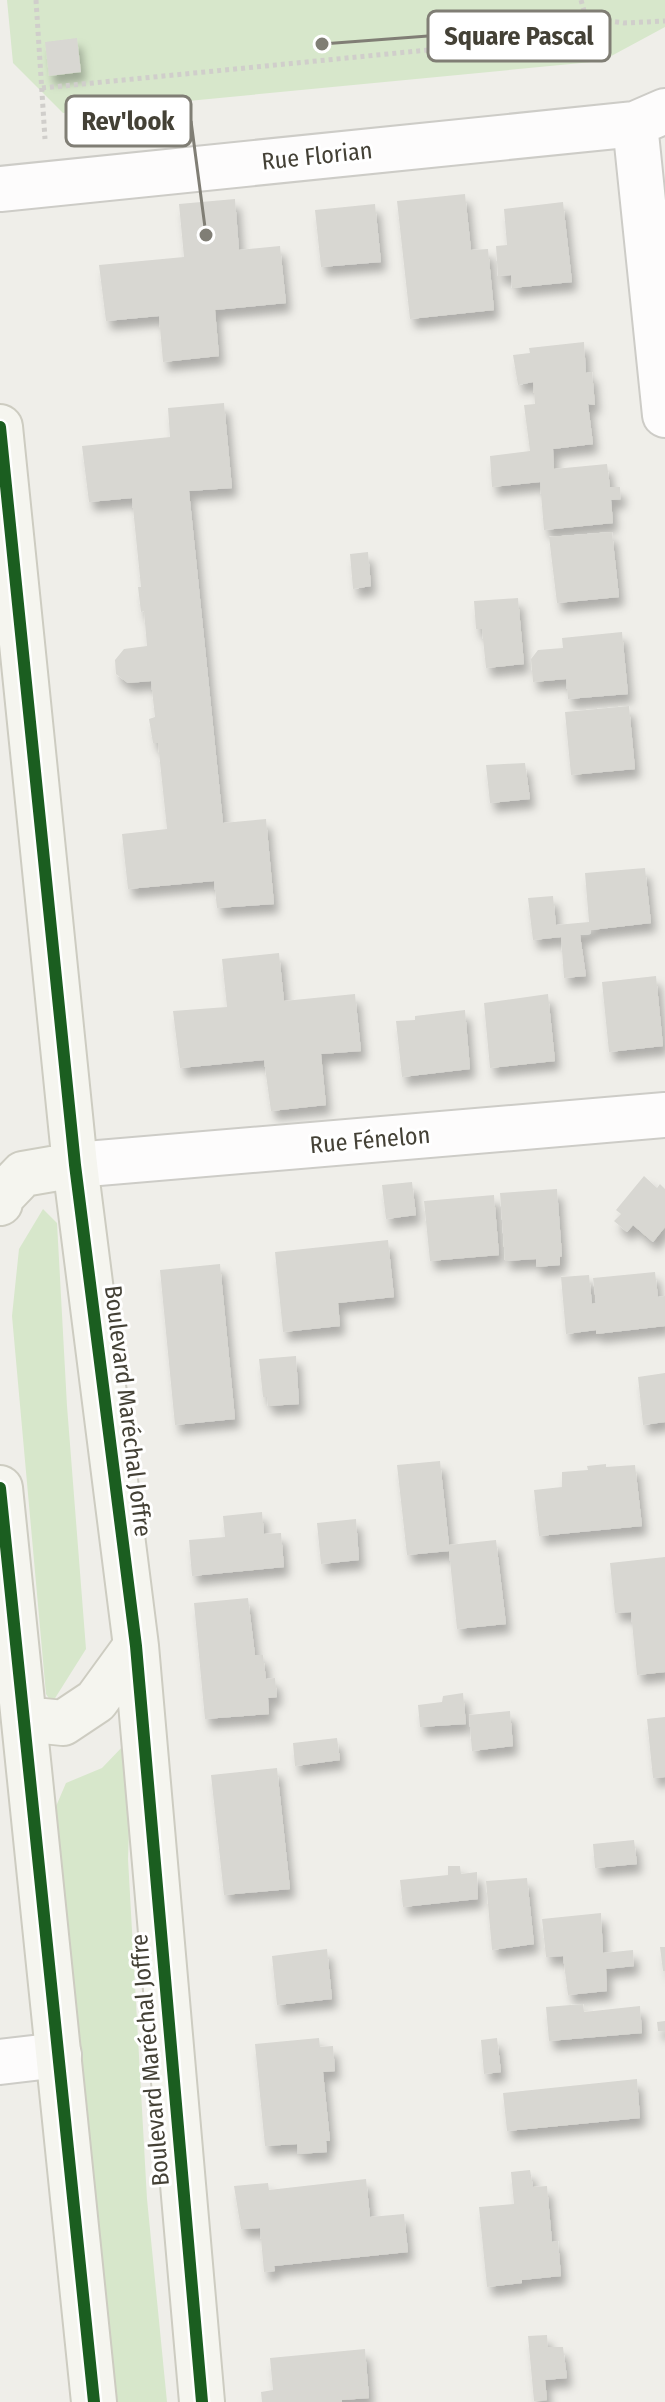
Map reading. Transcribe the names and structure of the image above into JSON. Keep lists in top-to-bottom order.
{
  "streets": {
    "main road": ["Boulevard Maréchal Joffre"],
    "street": ["Rue Florian", "Rue Fénelon"]
  },
  "crossings": [
    ["Rue Fénelon", "Boulevard Maréchal Joffre"]
  ],
  "places": ["Square Pascal", "Rev'look"]
}
